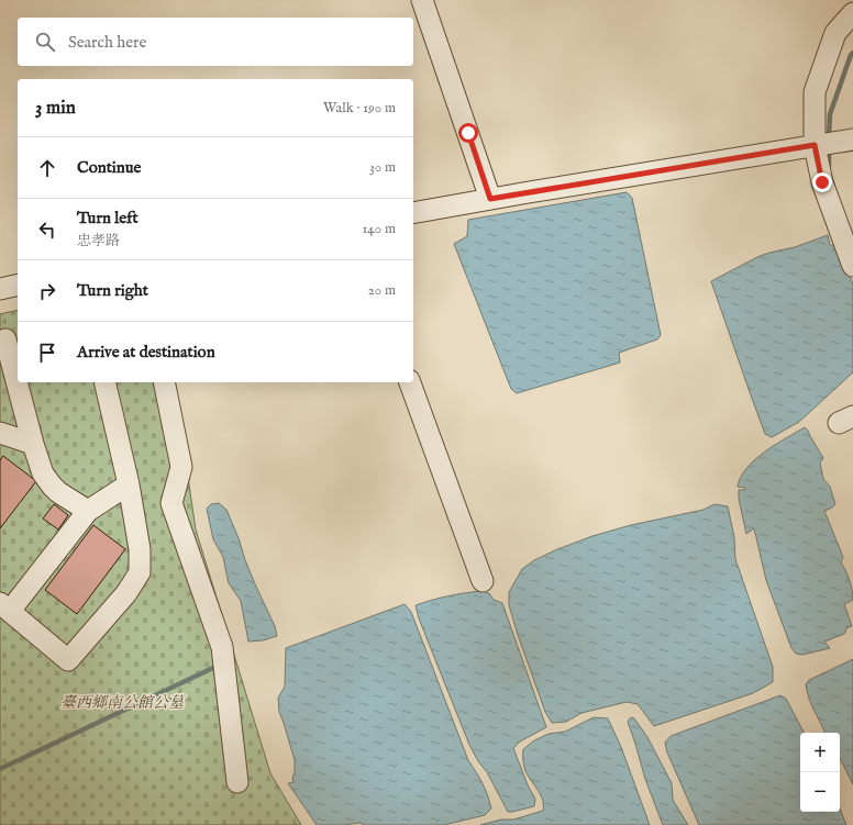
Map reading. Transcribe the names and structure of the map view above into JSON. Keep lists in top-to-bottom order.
{
  "parks": ["臺西鄉南公館公墓"],
  "page": {
    "search": "Search here",
    "heading": ["3 min", "Walk · 190 m"],
    "list": [
      ["Continue", "30 m"],
      ["Turn left", "忠孝路", "140 m"],
      ["Turn right", "20 m"],
      "Arrive at destination"
    ],
    "map_buttons": ["+", "−"]
  }
}
